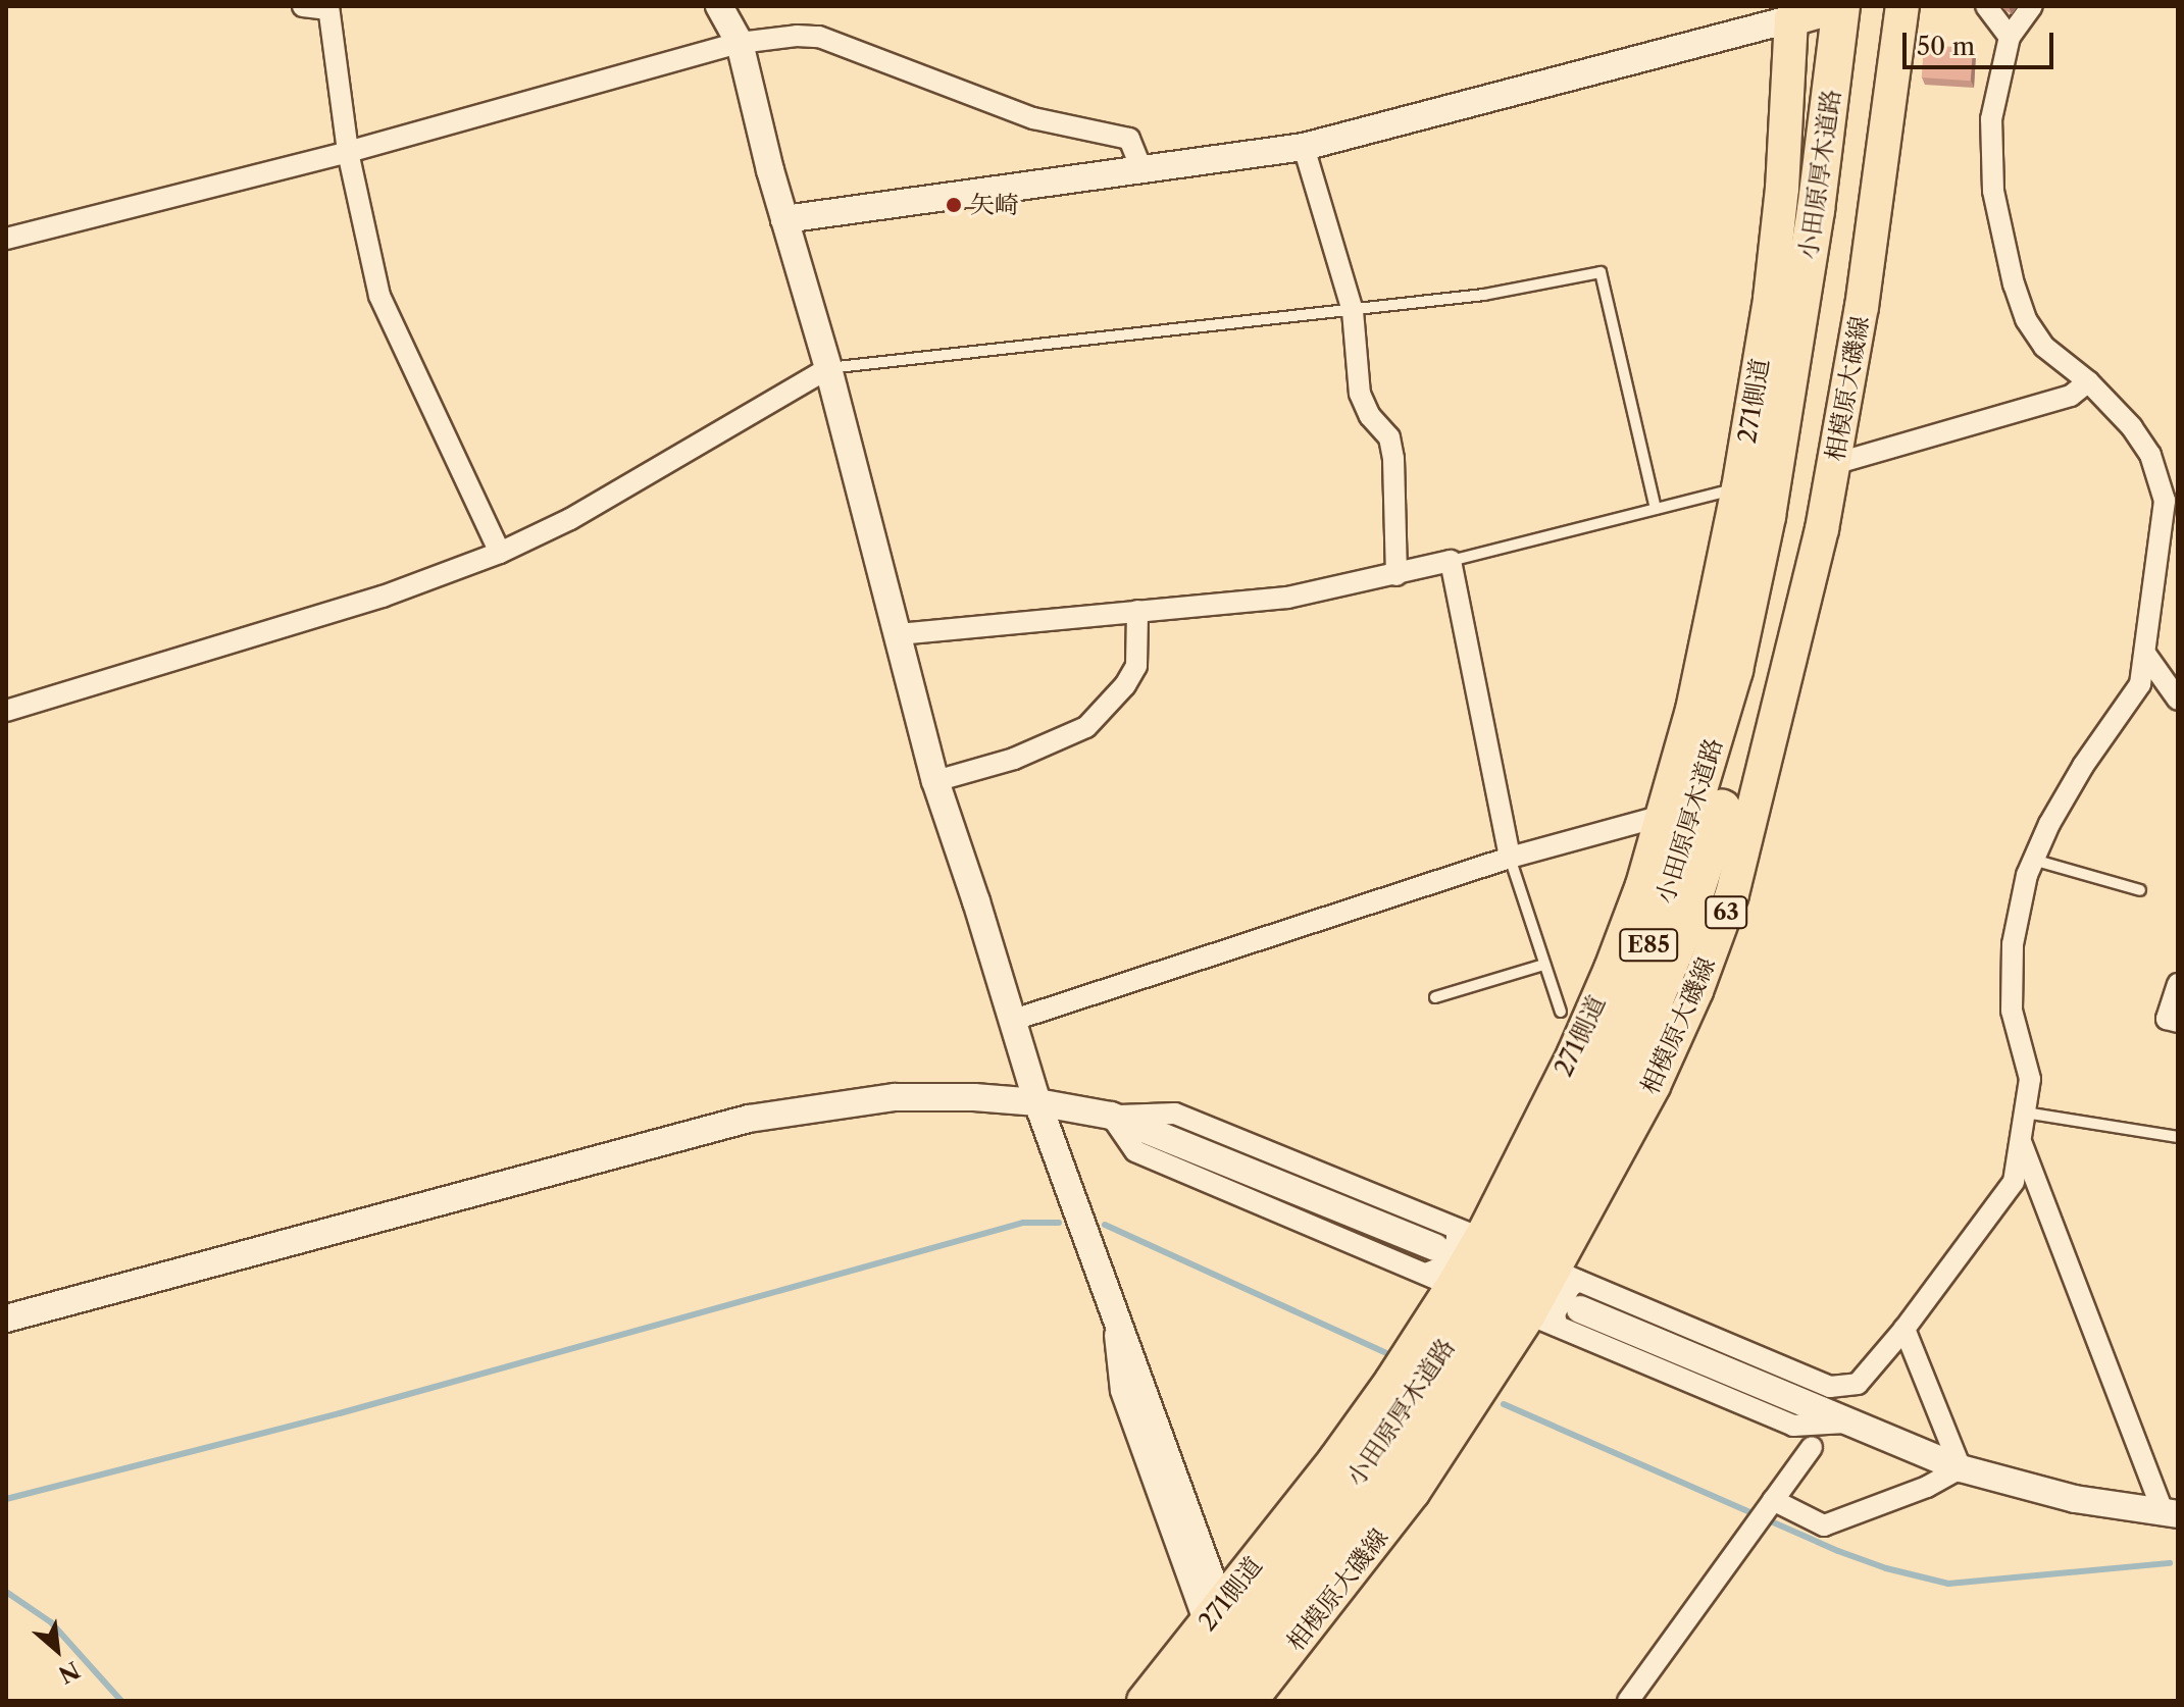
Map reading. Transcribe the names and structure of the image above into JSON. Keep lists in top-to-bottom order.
{
  "streets": {
    "highway": ["小田原厚木道路", "E85"],
    "main road": ["相模原大磯線", "271側道", "63"]
  },
  "crossings": [
    ["小田原厚木道路", "271側道"]
  ],
  "places": ["矢崎"],
  "scale_bar": "50 m",
  "north": "bottom right"
}
